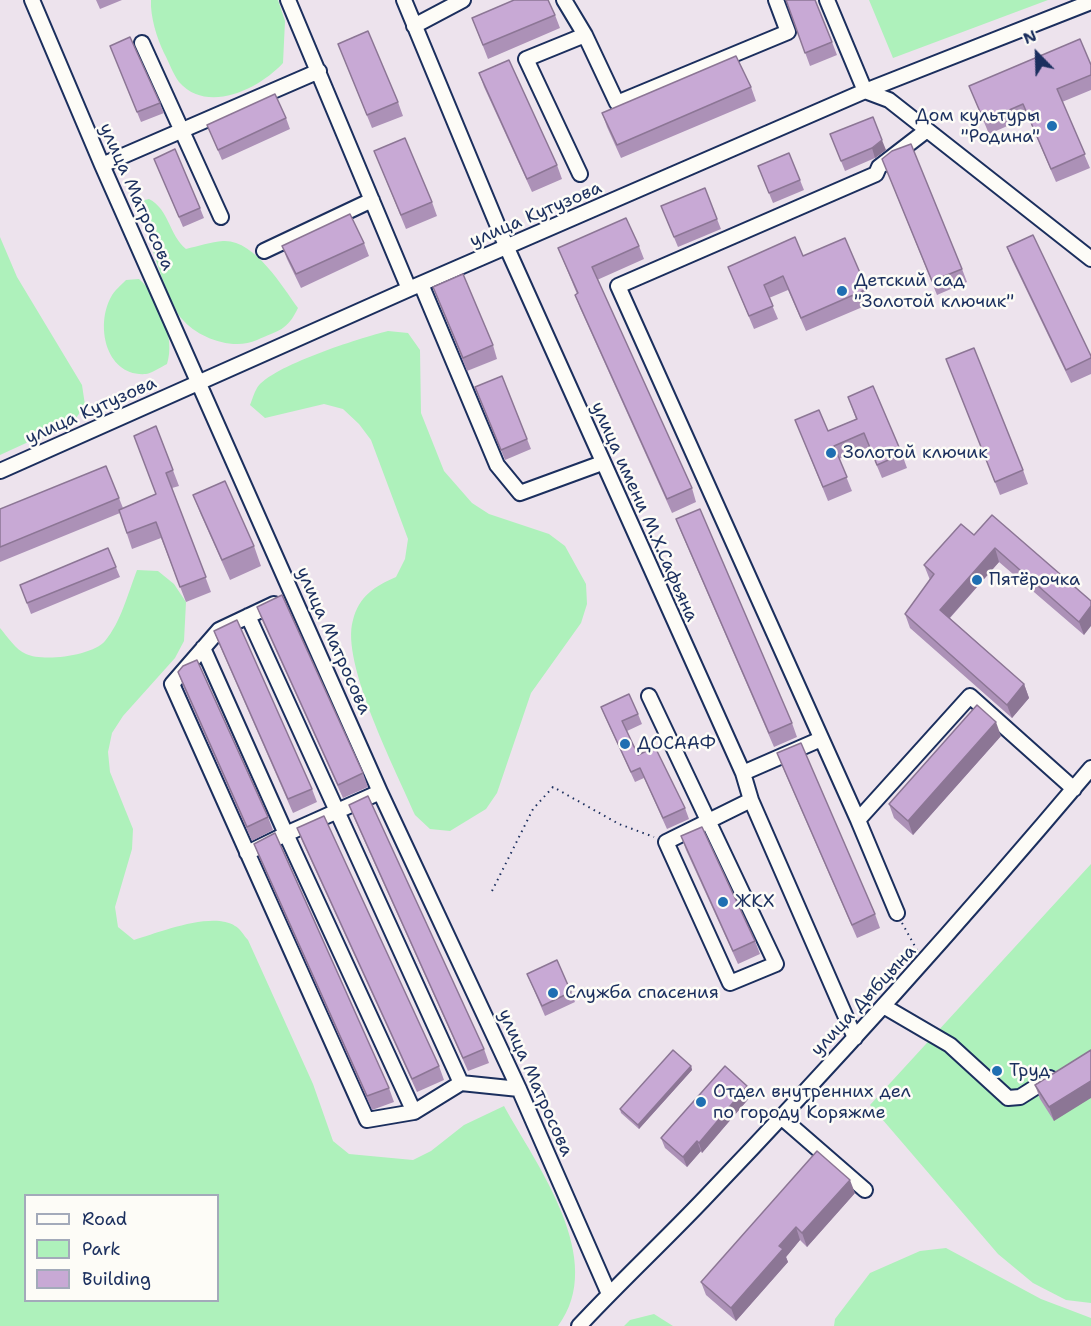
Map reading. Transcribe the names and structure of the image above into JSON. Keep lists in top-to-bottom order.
{
  "streets": {
    "street": [
      "улица Матросова",
      "улица Кутузова",
      "улица имени М.Х.Сафьяна",
      "улица Дыбцына"
    ]
  },
  "crossings": [
    ["улица Матросова", "улица Кутузова"],
    ["улица Матросова", "улица Дыбцына"],
    ["улица Кутузова", "улица имени М.Х.Сафьяна"],
    ["улица имени М.Х.Сафьяна", "улица Дыбцына"]
  ],
  "places": [
    "Дом культуры \"Родина\"",
    "Детский сад \"Золотой ключик\"",
    "Золотой ключик",
    "Пятёрочка",
    "ДОСААФ",
    "ЖКХ",
    "Служба спасения",
    "Труд",
    "Отдел внутренних дел по городу Коряжме"
  ],
  "legend": ["Road", "Park", "Building"],
  "north": "top left"
}
